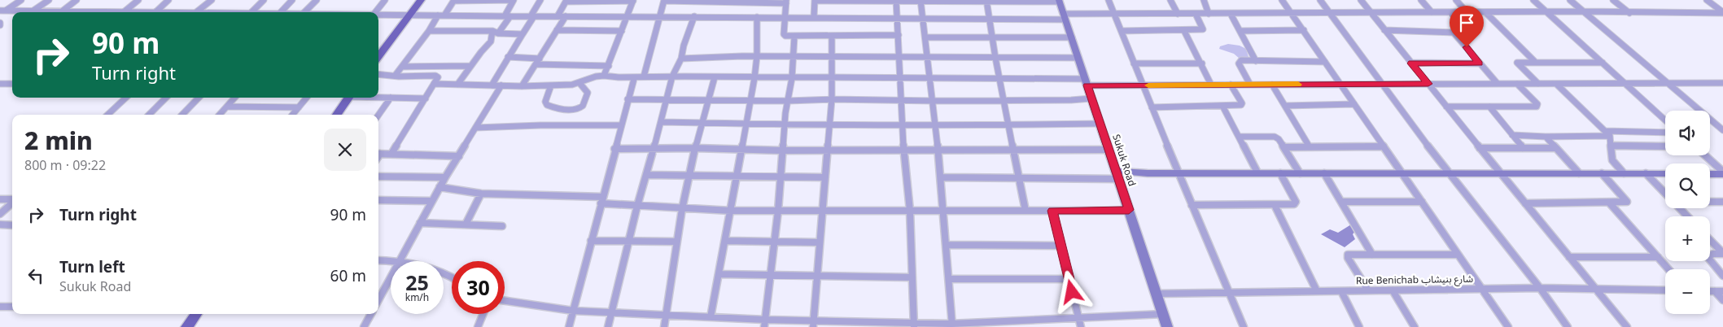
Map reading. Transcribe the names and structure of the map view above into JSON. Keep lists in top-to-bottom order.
{
  "streets": {
    "street": ["Sukuk Road", "Rue Benichab شارع بنيشاب"]
  },
  "crossings": [
    ["Sukuk Road", "Rue Benichab شارع بنيشاب"]
  ],
  "page": {
    "turn": ["90 m", "Turn right"],
    "map_buttons": ["+", "−"],
    "heading": ["2 min", "800 m · 09:22"],
    "list": [
      {
        "name": "Turn right",
        "value": "90 m"
      },
      {
        "name": "Turn left",
        "note": "Sukuk Road",
        "value": "60 m"
      }
    ],
    "speed": "25 km/h",
    "limit": "30"
  }
}
